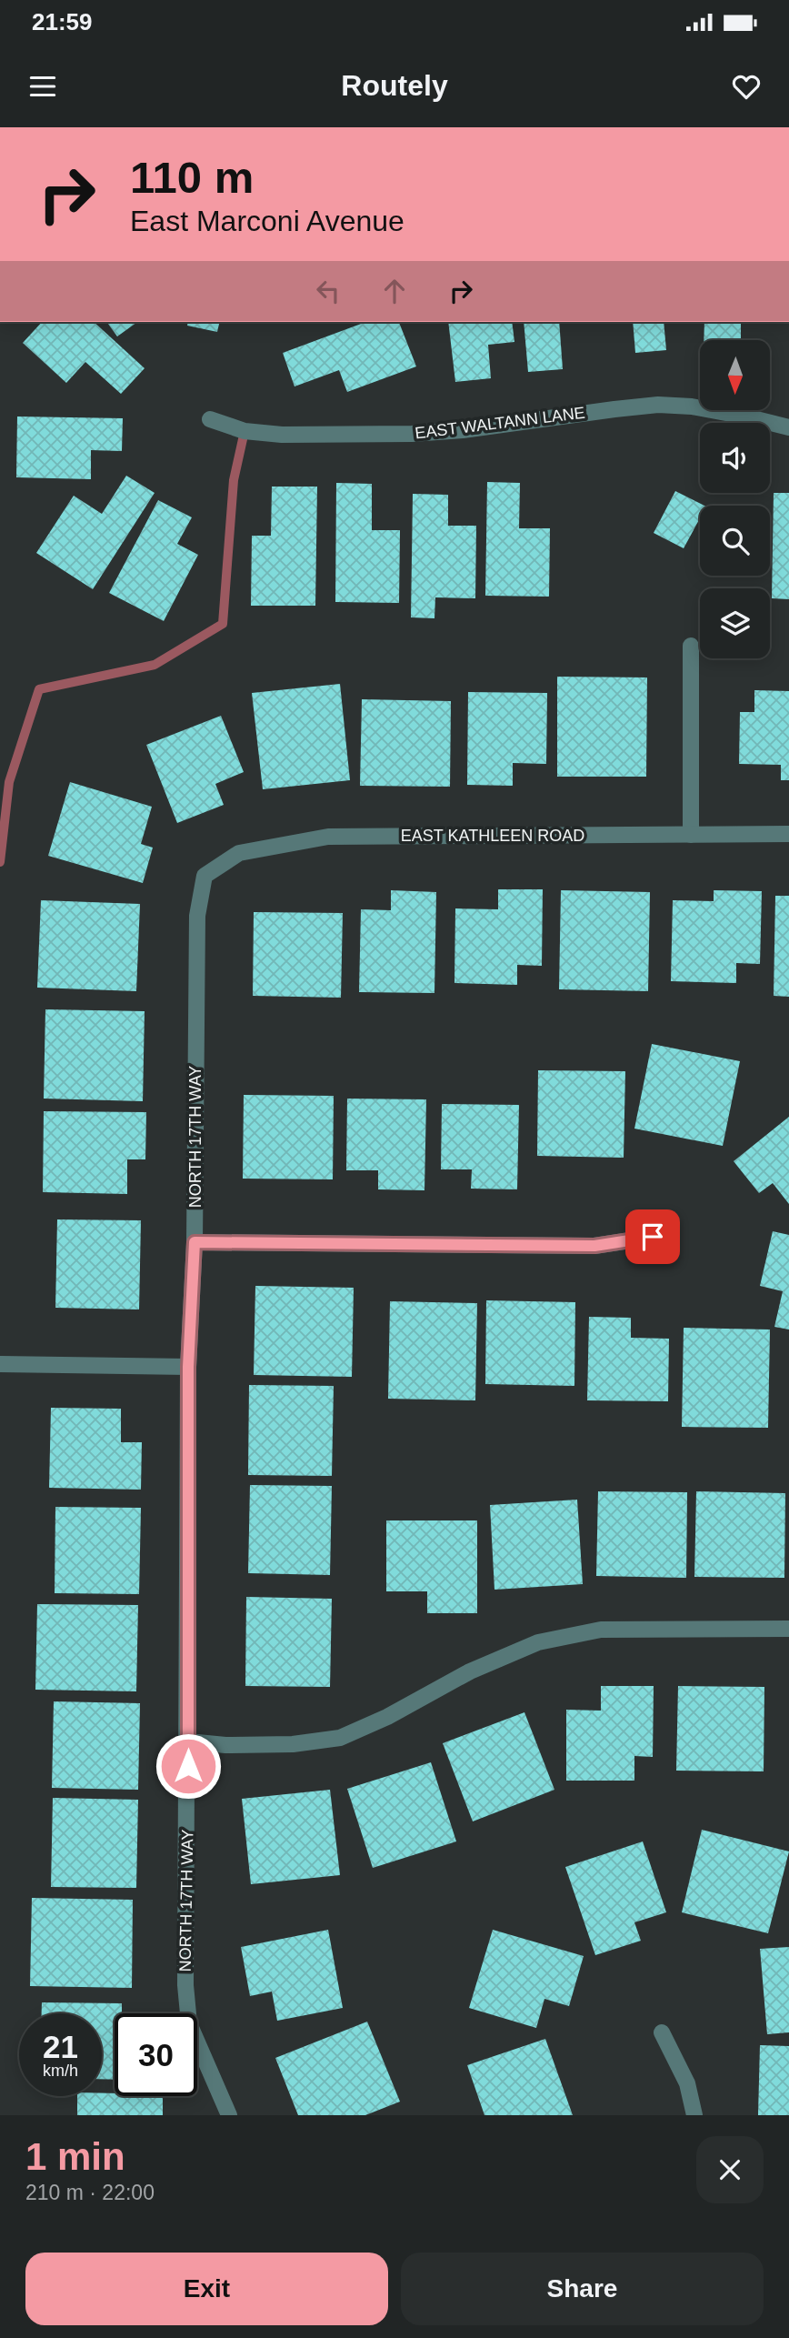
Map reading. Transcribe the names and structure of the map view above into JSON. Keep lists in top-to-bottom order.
{
  "streets": {
    "street": ["EAST WALTANN LANE", "EAST KATHLEEN ROAD", "NORTH 17TH WAY"]
  },
  "crossings": [
    ["EAST KATHLEEN ROAD", "NORTH 17TH WAY"]
  ],
  "north": "bottom",
  "page": {
    "status": "21:59",
    "header": "Routely",
    "turn": ["110 m", "East Marconi Avenue"],
    "speed": "21 km/h",
    "limit": "30",
    "heading": ["1 min", "210 m · 22:00"],
    "buttons": ["Exit", "Share"]
  }
}
